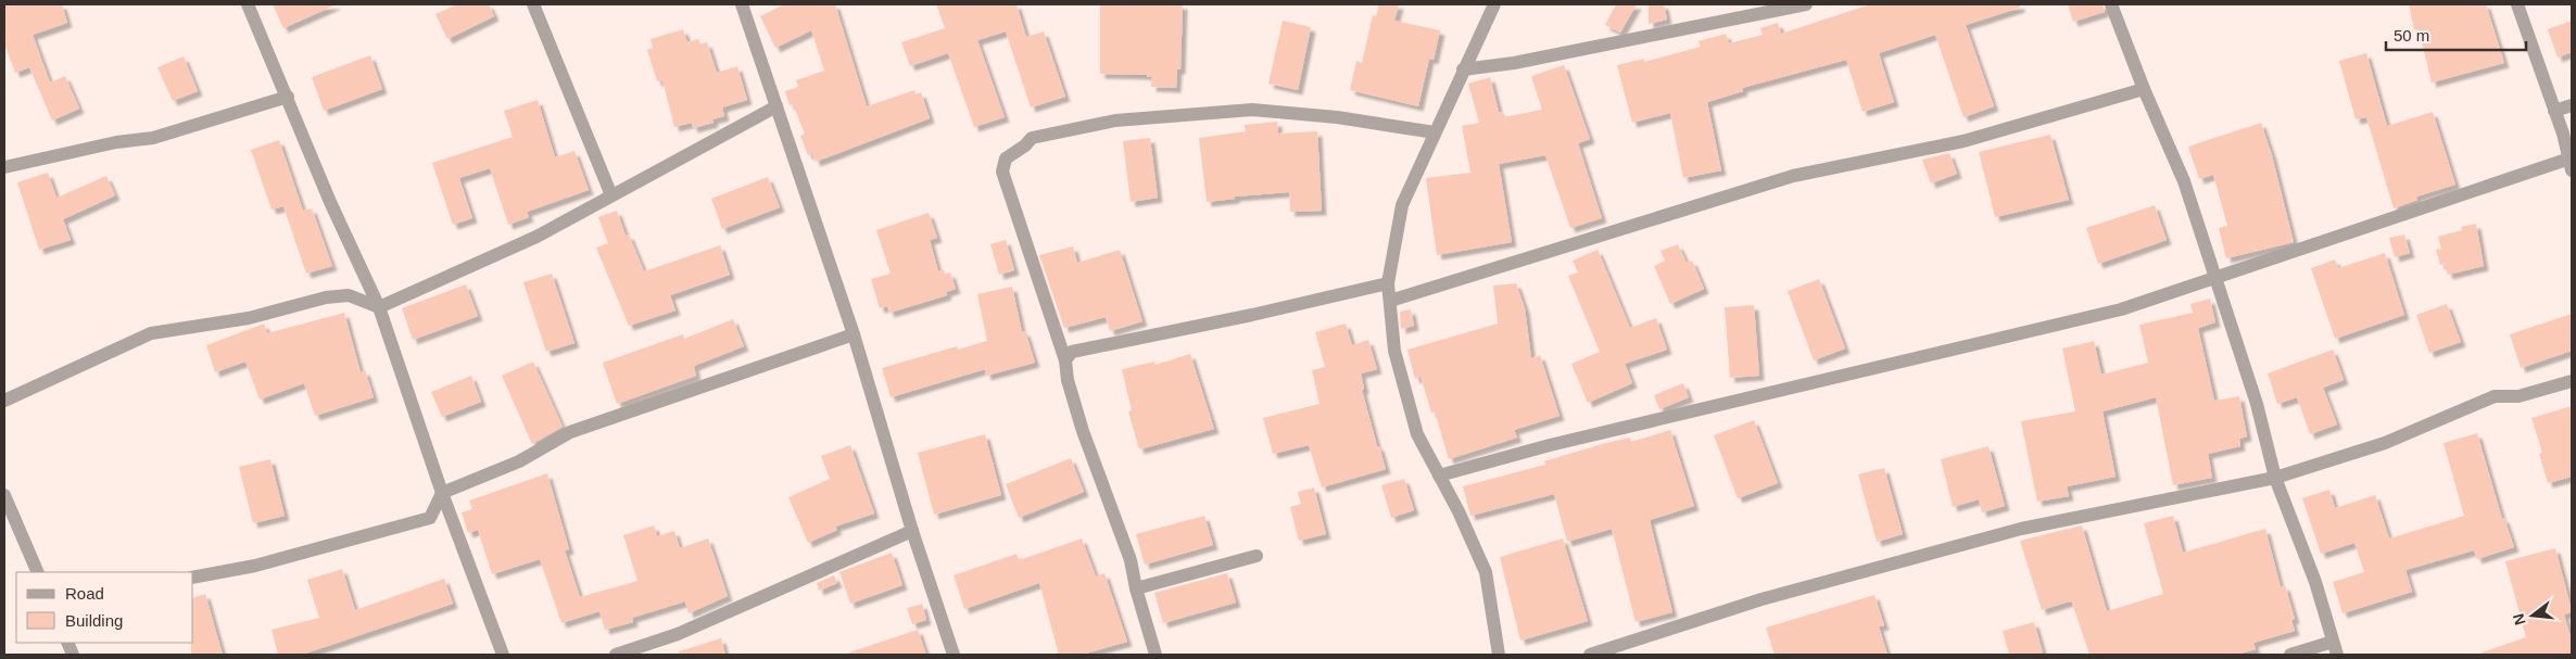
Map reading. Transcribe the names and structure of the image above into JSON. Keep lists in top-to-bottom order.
{
  "legend": ["Road", "Building"],
  "scale_bar": "50 m",
  "north": "left"
}
